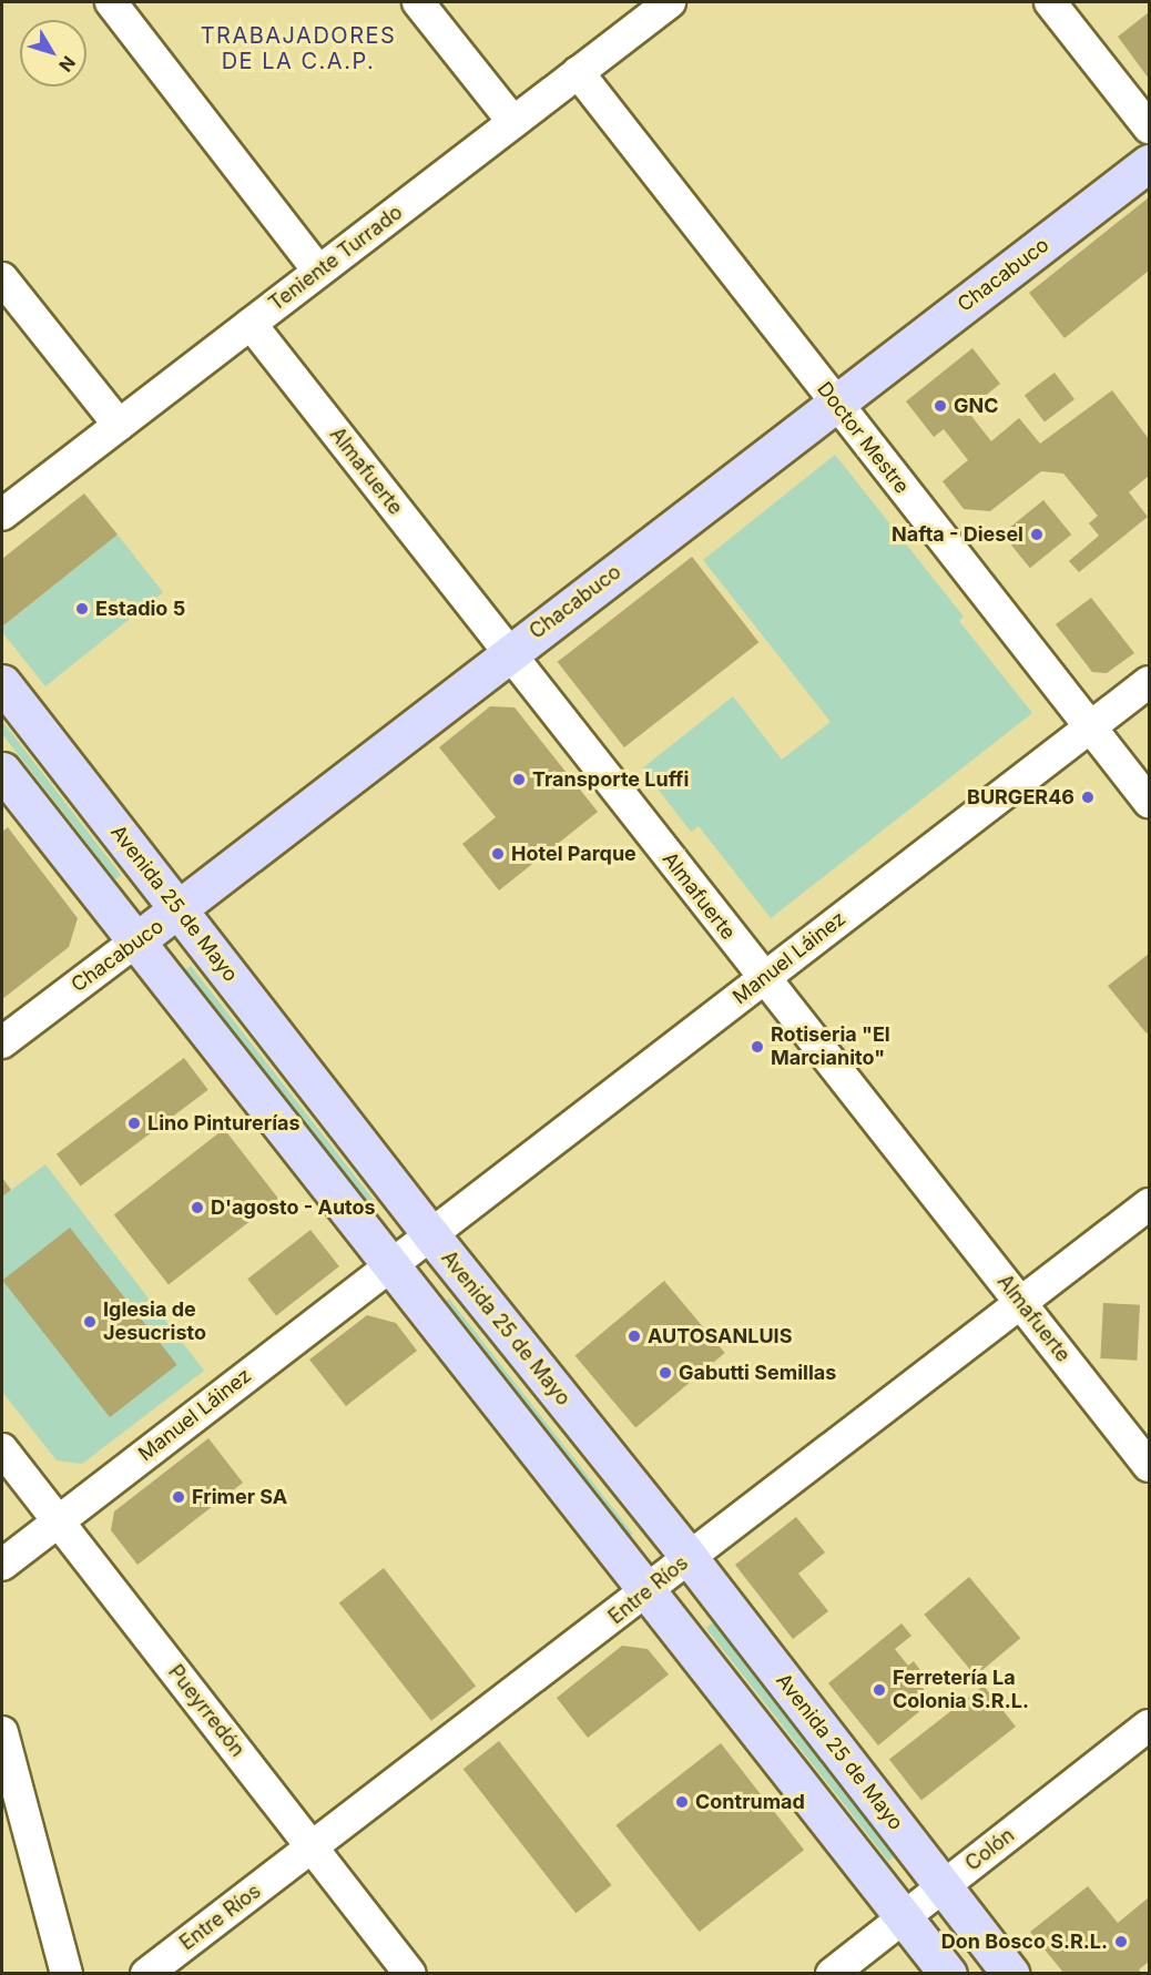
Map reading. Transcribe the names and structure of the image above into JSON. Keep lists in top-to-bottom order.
{
  "streets": {
    "main road": ["Chacabuco", "Avenida 25 de Mayo"],
    "street": [
      "Teniente Turrado",
      "Doctor Mestre",
      "Almafuerte",
      "Manuel Láinez",
      "Entre Ríos",
      "Pueyrredón",
      "Colón"
    ]
  },
  "crossings": [
    ["Teniente Turrado", "Doctor Mestre"],
    ["Teniente Turrado", "Almafuerte"],
    ["Chacabuco", "Doctor Mestre"],
    ["Chacabuco", "Almafuerte"],
    ["Chacabuco", "Avenida 25 de Mayo"],
    ["Doctor Mestre", "Manuel Láinez"],
    ["Almafuerte", "Manuel Láinez"],
    ["Almafuerte", "Entre Ríos"],
    ["Avenida 25 de Mayo", "Manuel Láinez"],
    ["Avenida 25 de Mayo", "Entre Ríos"],
    ["Avenida 25 de Mayo", "Colón"],
    ["Manuel Láinez", "Pueyrredón"],
    ["Entre Ríos", "Pueyrredón"]
  ],
  "districts": ["TRABAJADORES DE LA C.A.P."],
  "places": [
    "GNC",
    "Nafta - Diesel",
    "Estadio 5",
    "Transporte Luffi",
    "BURGER46",
    "Hotel Parque",
    "Rotiseria \"El Marcianito\"",
    "Lino Pinturerías",
    "D'agosto - Autos",
    "Iglesia de Jesucristo",
    "AUTOSANLUIS",
    "Gabutti Semillas",
    "Frimer SA",
    "Ferretería La Colonia S.R.L.",
    "Contrumad",
    "Don Bosco S.R.L."
  ],
  "north": "bottom right"
}
